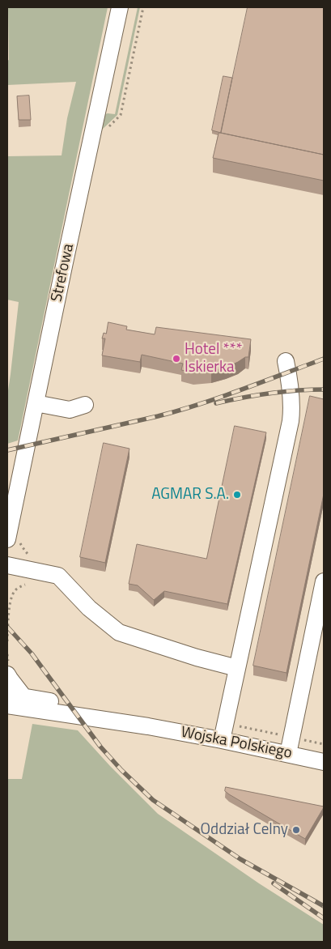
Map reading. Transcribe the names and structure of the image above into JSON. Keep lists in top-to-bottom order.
{
  "streets": {
    "street": ["Strefowa", "Wojska Polskiego"]
  },
  "places": ["Hotel *** Iskierka", "AGMAR S.A.", "Oddział Celny"]
}
